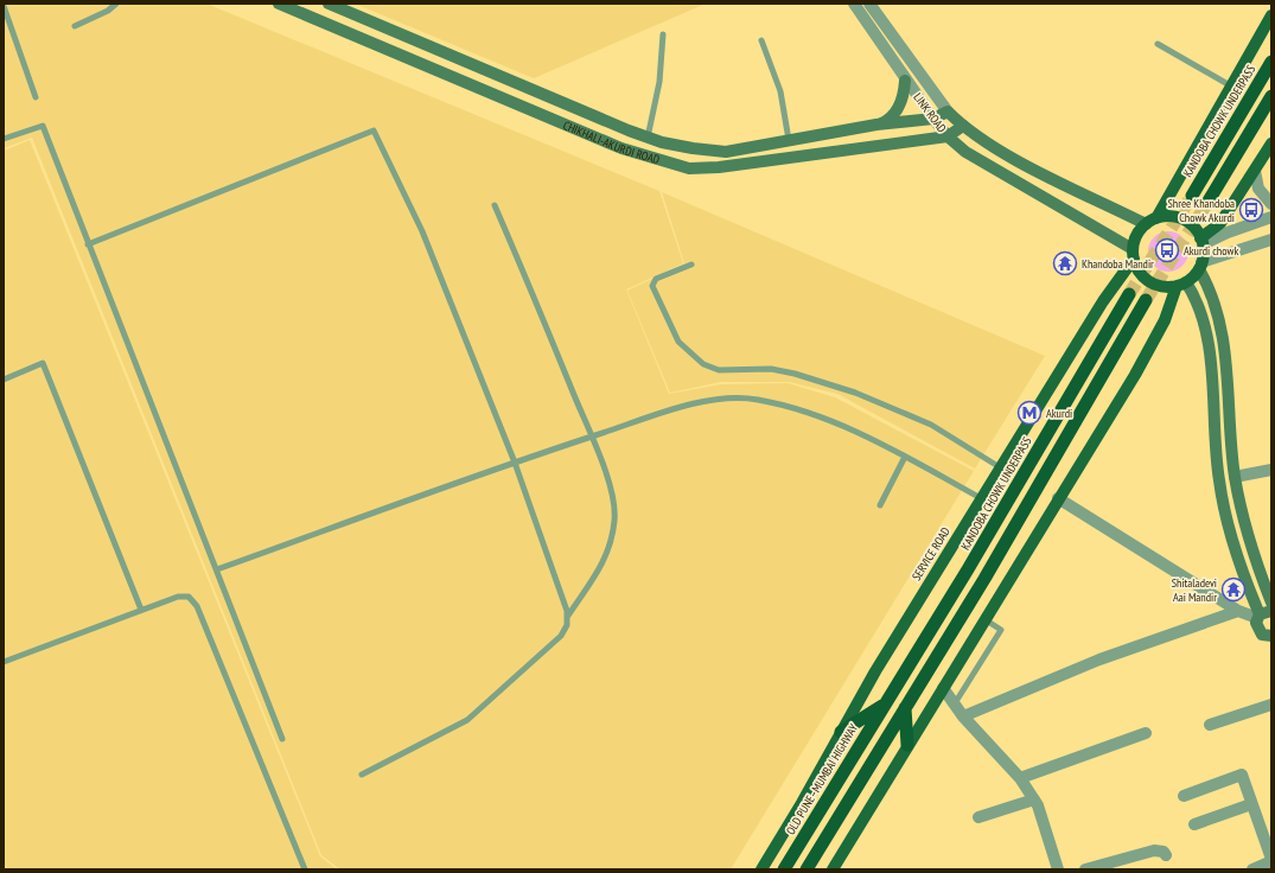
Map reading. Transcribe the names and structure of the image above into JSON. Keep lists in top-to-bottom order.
{
  "streets": {
    "highway": ["KANDOBA CHOWK UNDERPASS", "OLD PUNE–MUMBAI HIGHWAY"],
    "main road": ["LINK ROAD", "CHIKHALI-AKURDI ROAD", "SERVICE ROAD"]
  },
  "crossings": [
    ["LINK ROAD", "CHIKHALI-AKURDI ROAD"],
    ["LINK ROAD", "SERVICE ROAD"],
    ["KANDOBA CHOWK UNDERPASS", "OLD PUNE–MUMBAI HIGHWAY"]
  ],
  "places": {
    "bus stop": ["Shree Khandoba Chowk Akurdi", "Akurdi chowk"],
    "temple": ["Khandoba Mandir", "Shitaladevi Aai Mandir"],
    "metro station": ["Akurdi"]
  }
}
